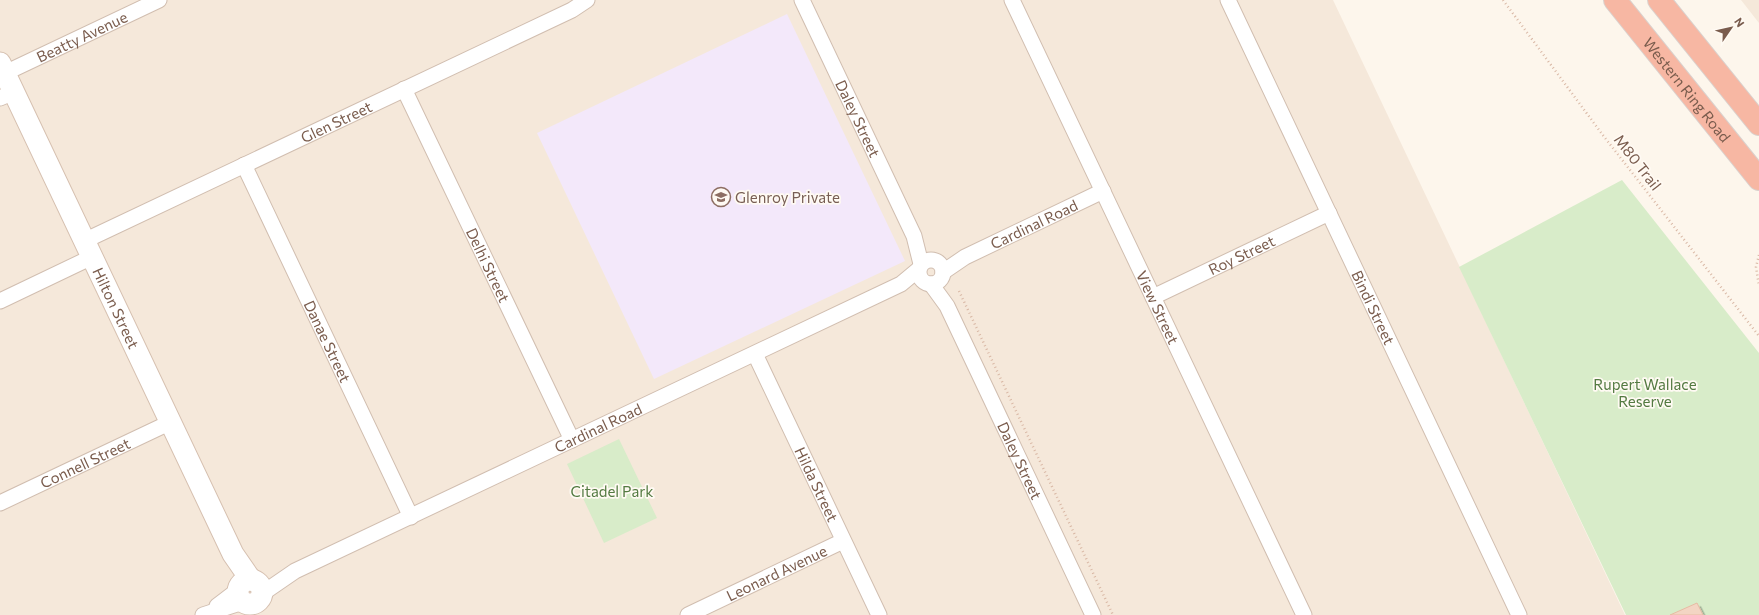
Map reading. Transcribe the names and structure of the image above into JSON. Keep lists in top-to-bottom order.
{
  "streets": {
    "highway": ["Western Ring Road"],
    "street": [
      "Beatty Avenue",
      "Daley Street",
      "Glen Street",
      "Cardinal Road",
      "Roy Street",
      "Delhi Street",
      "Hilton Street",
      "View Street",
      "Bindi Street",
      "Danae Street",
      "Connell Street",
      "Hilda Street",
      "Leonard Avenue"
    ],
    "path": ["M80 Trail"]
  },
  "crossings": [
    ["Beatty Avenue", "Hilton Street"],
    ["Daley Street", "Cardinal Road"],
    ["Glen Street", "Delhi Street"],
    ["Glen Street", "Hilton Street"],
    ["Glen Street", "Danae Street"],
    ["Cardinal Road", "Delhi Street"],
    ["Cardinal Road", "Hilton Street"],
    ["Cardinal Road", "View Street"],
    ["Cardinal Road", "Danae Street"],
    ["Cardinal Road", "Hilda Street"],
    ["Roy Street", "View Street"],
    ["Roy Street", "Bindi Street"],
    ["Hilton Street", "Connell Street"],
    ["Hilda Street", "Leonard Avenue"]
  ],
  "parks": ["Rupert Wallace Reserve", "Citadel Park"],
  "places": {
    "school or university": ["Glenroy Private"]
  },
  "north": "top right"
}
